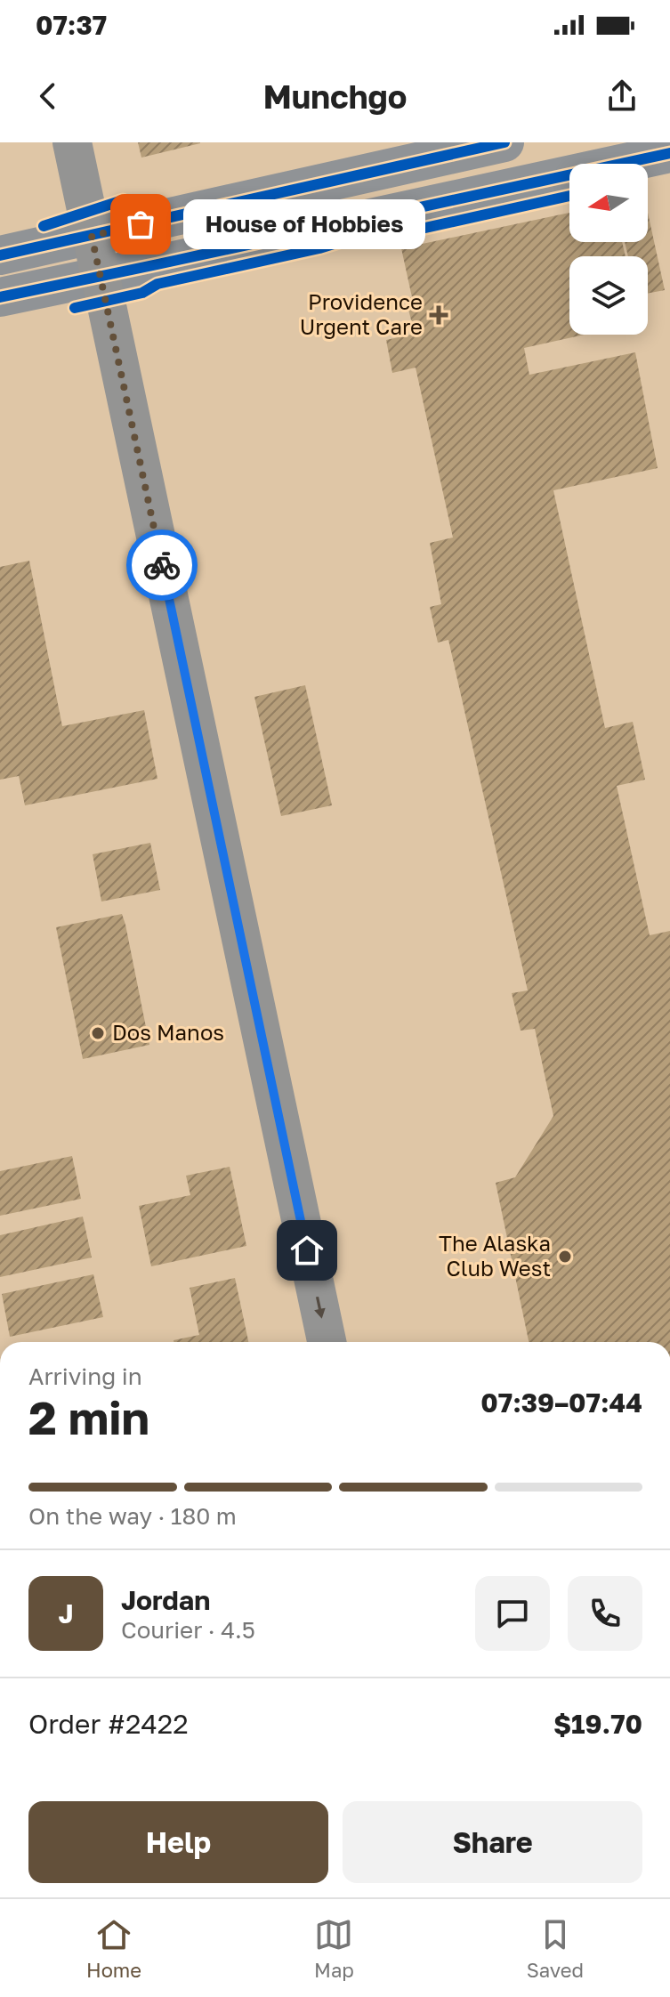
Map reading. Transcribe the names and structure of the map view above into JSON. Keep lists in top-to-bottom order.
{
  "places": {
    "other": ["House of Hobbies", "Dos Manos", "The Alaska Club West"],
    "health": ["Providence Urgent Care"]
  },
  "north": "left",
  "page": {
    "status": "07:37",
    "header": "Munchgo",
    "bubble": "House of Hobbies",
    "heading": ["2 min", "Arriving in", "07:39–07:44"],
    "panel": [
      "Jordan",
      "Courier · 4.5",
      "Order #2422",
      "$19.70"
    ],
    "bar": "On the way · 180 m",
    "round": "J",
    "buttons": ["Help", "Share"],
    "tabs": ["Home", "Map", "Saved"]
  }
}
